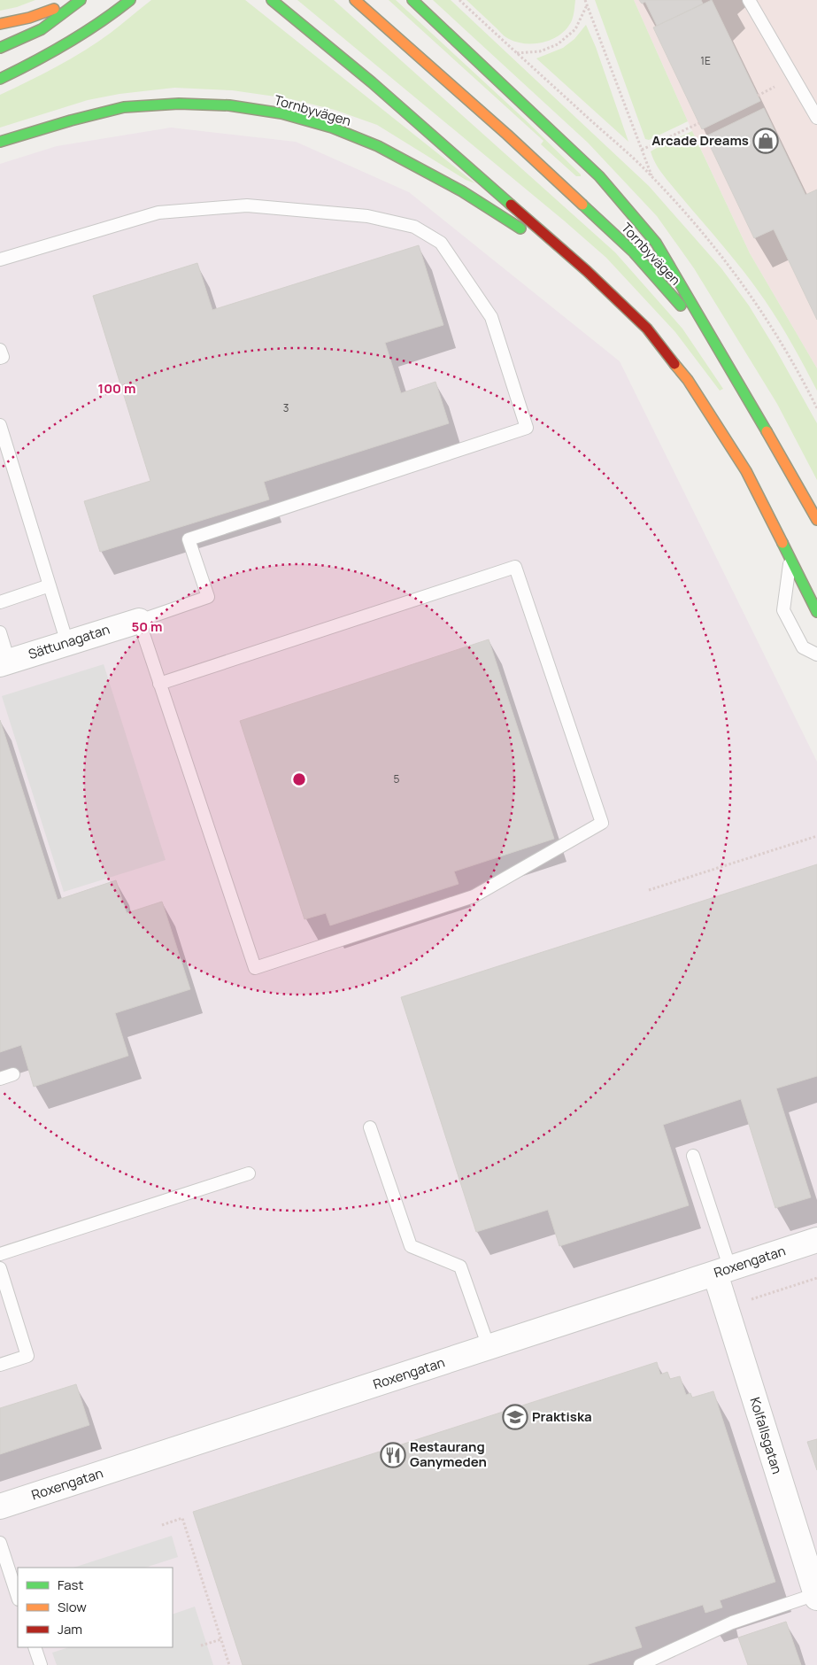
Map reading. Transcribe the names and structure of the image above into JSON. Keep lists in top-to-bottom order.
{
  "streets": {
    "main road": ["Tornbyvägen"],
    "street": ["Sättunagatan", "Roxengatan", "Kolfallsgatan"]
  },
  "crossings": [
    ["Roxengatan", "Kolfallsgatan"]
  ],
  "places": {
    "shop": ["Arcade Dreams"],
    "school or university": ["Praktiska"],
    "restaurant": ["Restaurang Ganymeden"]
  },
  "house_numbers": ["1E", "3", "5"],
  "legend": ["Fast", "Slow", "Jam"],
  "rings": ["100 m", "50 m"]
}
